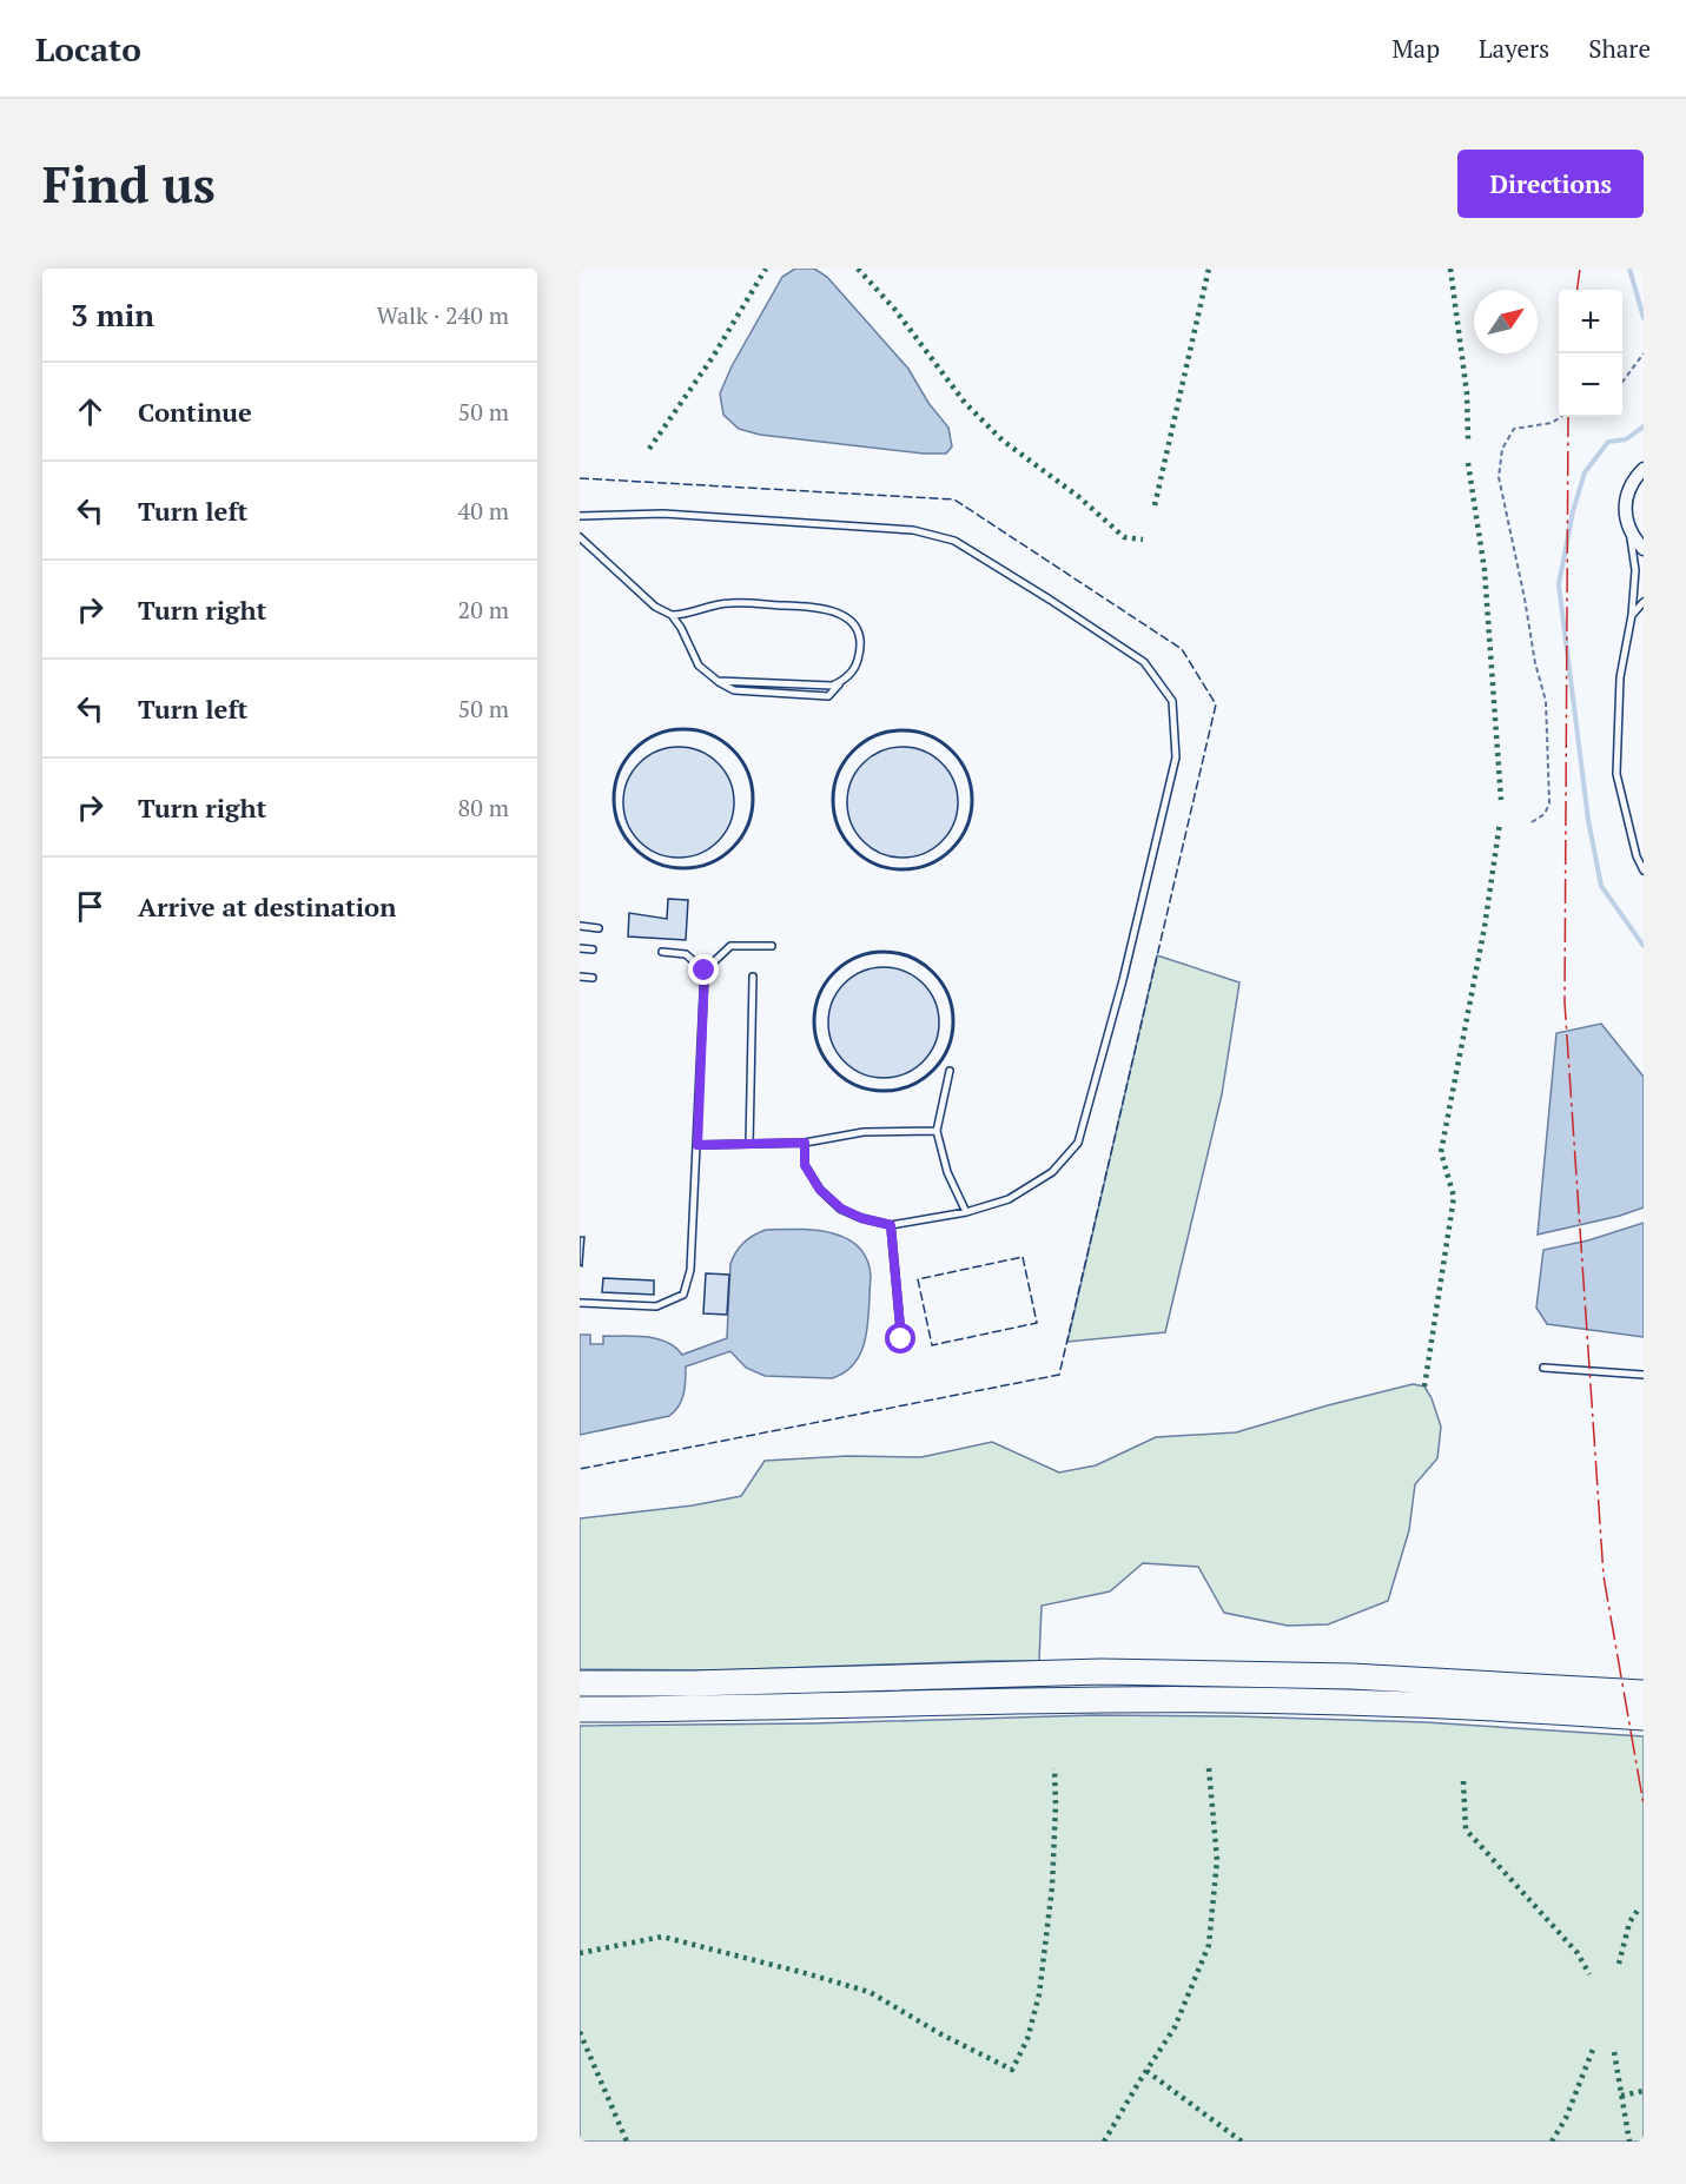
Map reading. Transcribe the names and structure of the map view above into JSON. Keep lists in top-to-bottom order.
{
  "north": "top right",
  "page": {
    "header": "Locato",
    "nav": ["Map", "Layers", "Share"],
    "buttons": "Directions",
    "title": "Find us",
    "heading": ["3 min", "Walk · 240 m"],
    "map_buttons": ["+", "−"],
    "list": [
      ["Continue", "50 m"],
      ["Turn left", "40 m"],
      ["Turn right", "20 m"],
      ["Turn left", "50 m"],
      ["Turn right", "80 m"],
      "Arrive at destination"
    ]
  }
}
